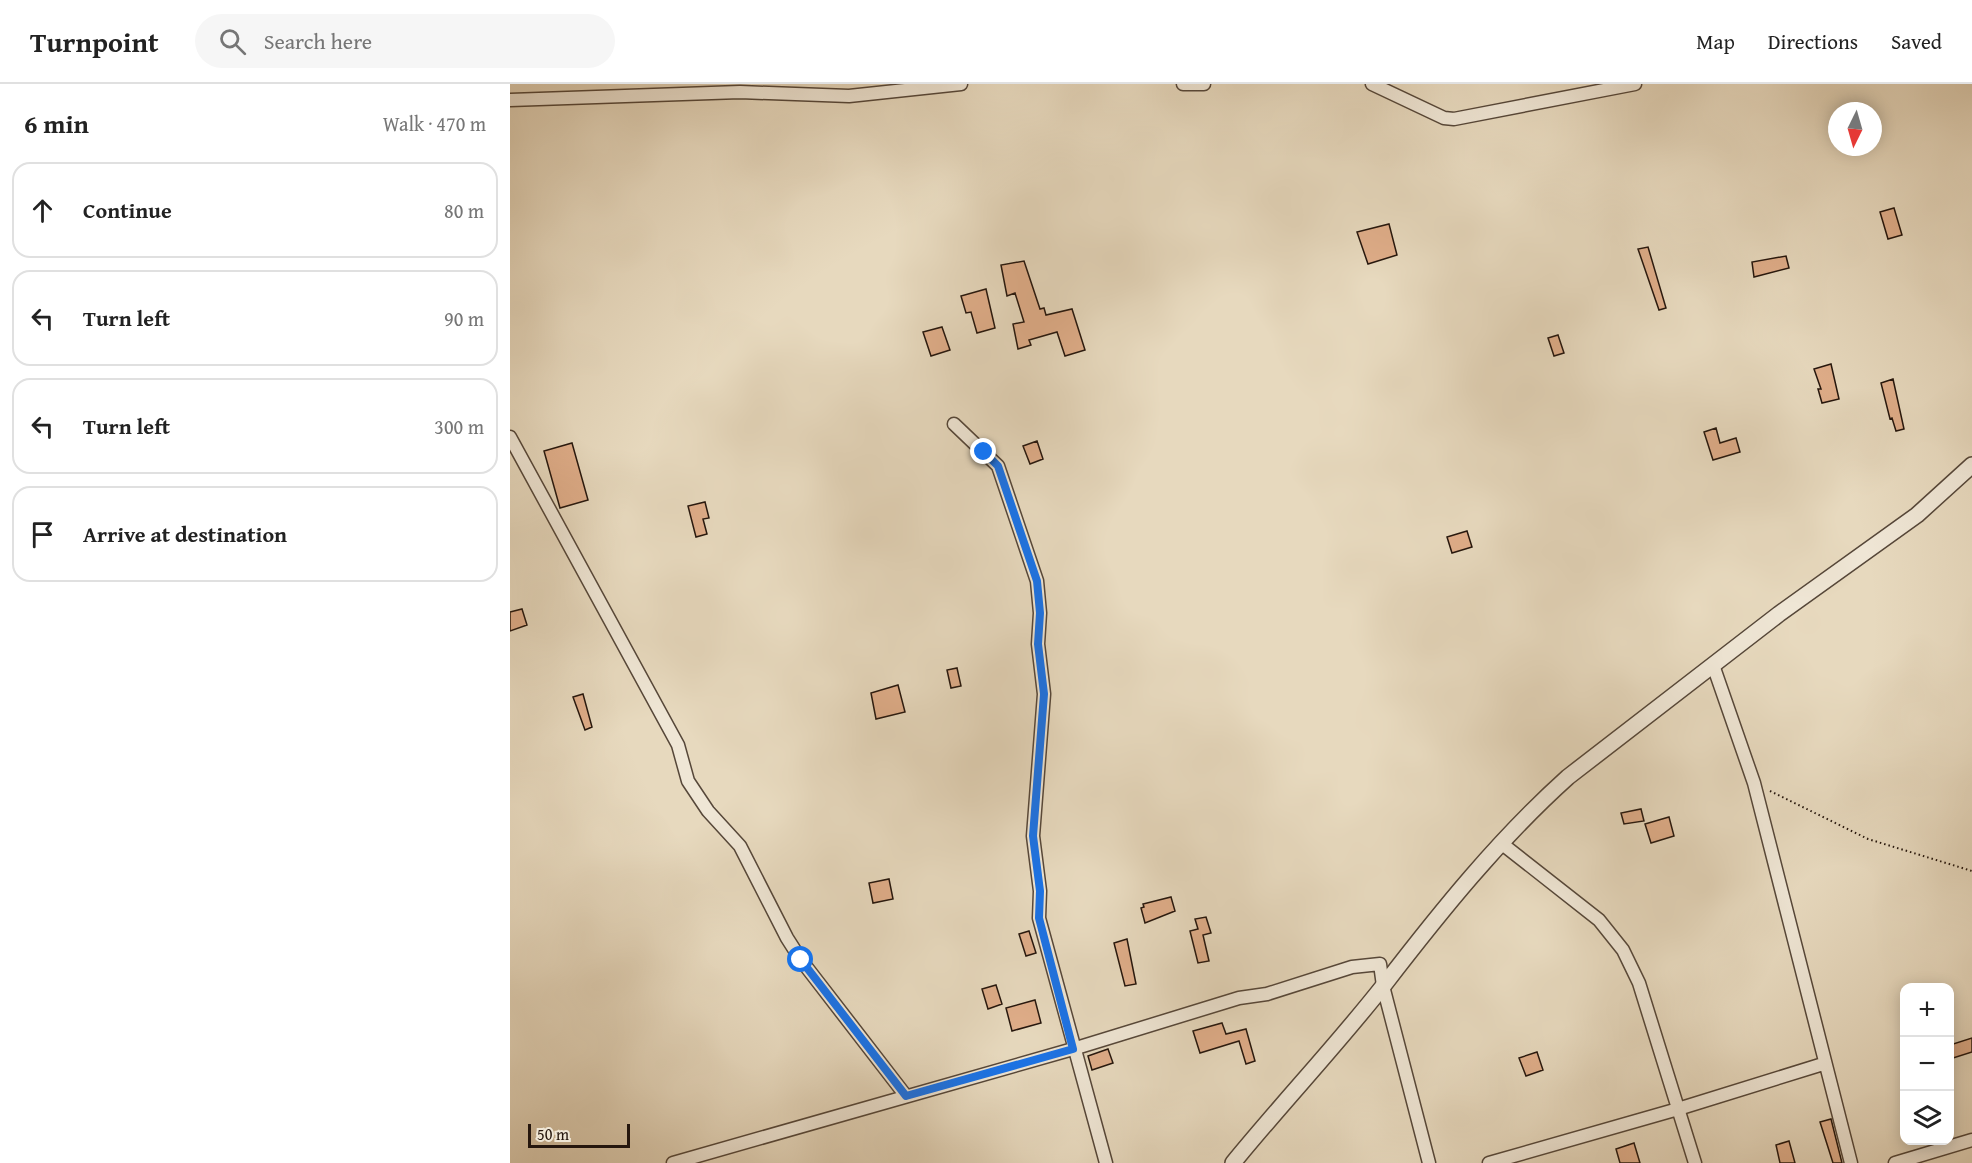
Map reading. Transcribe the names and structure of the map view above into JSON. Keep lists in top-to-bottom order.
{
  "scale_bar": "50 m",
  "north": "bottom",
  "page": {
    "header": "Turnpoint",
    "search": "Search here",
    "nav": ["Map", "Directions", "Saved"],
    "heading": ["6 min", "Walk · 470 m"],
    "list": [
      ["Continue", "80 m"],
      ["Turn left", "90 m"],
      ["Turn left", "300 m"],
      "Arrive at destination"
    ],
    "map_buttons": ["+", "−"],
    "scale": "50 m"
  }
}
